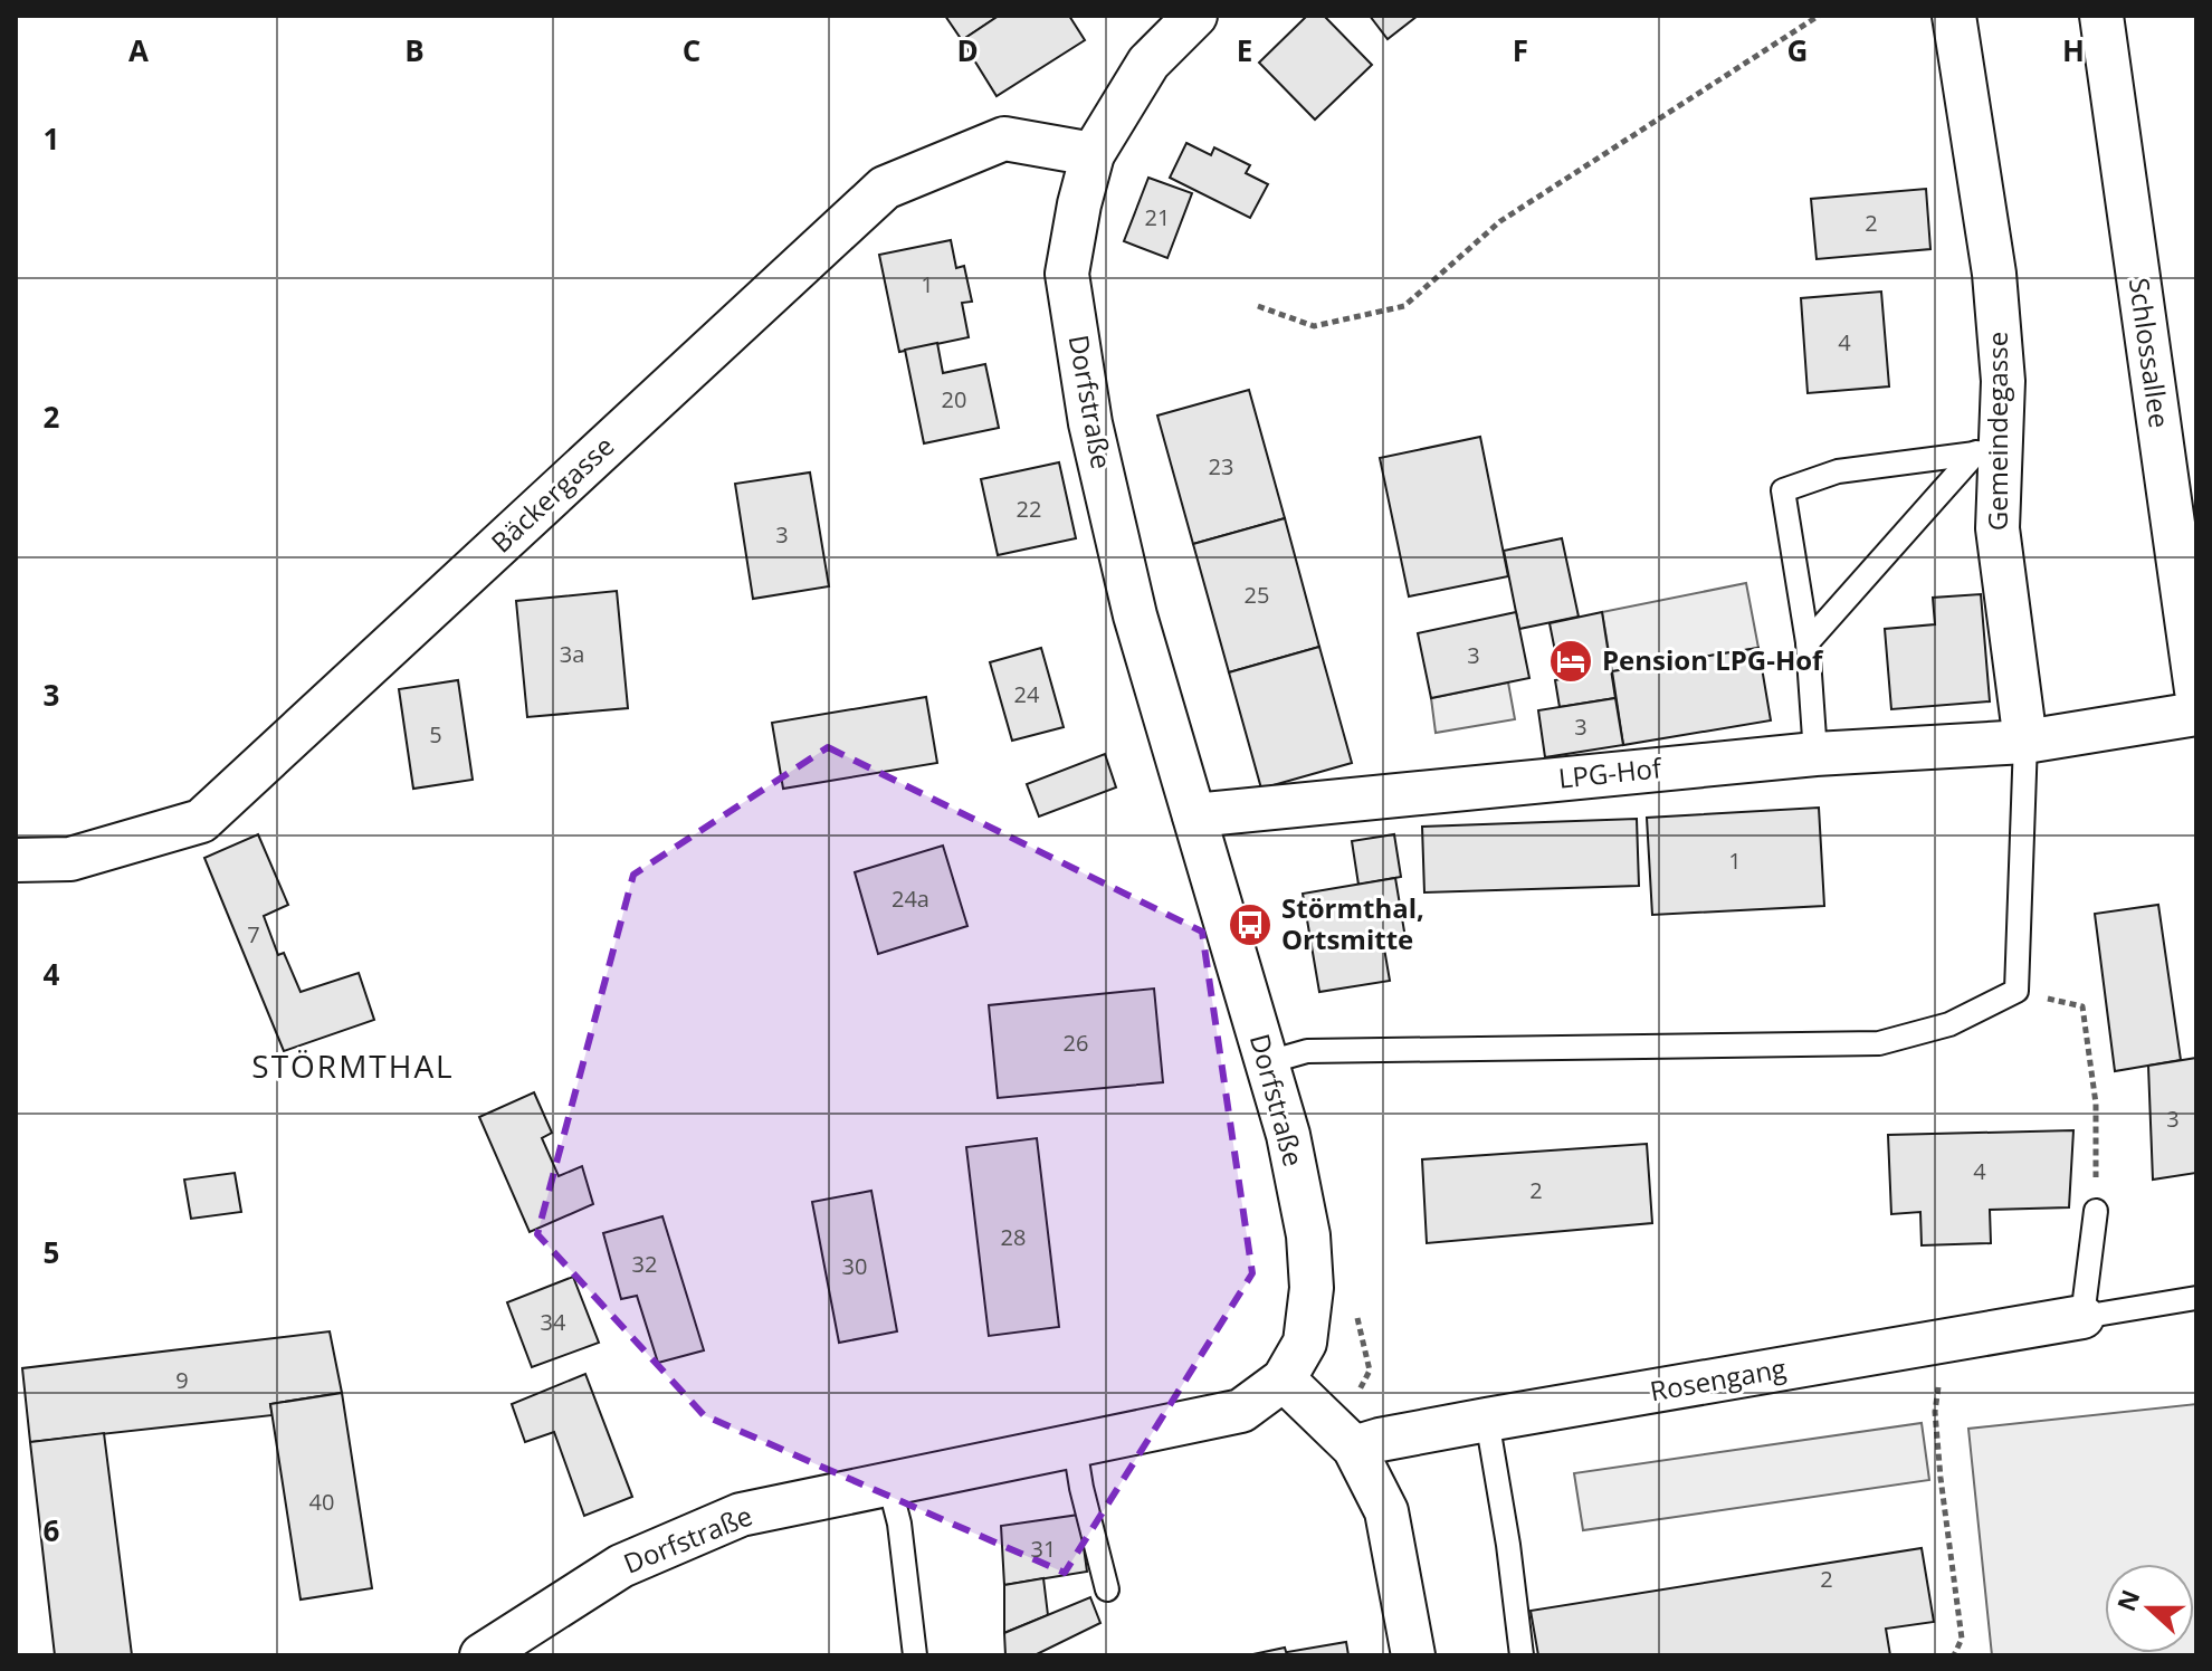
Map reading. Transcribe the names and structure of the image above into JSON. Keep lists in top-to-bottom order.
{
  "streets": {
    "street": [
      "Schlossallee",
      "Dorfstraße",
      "Gemeindegasse",
      "Bäckergasse",
      "LPG-Hof",
      "Rosengang"
    ]
  },
  "crossings": [
    ["Dorfstraße", "Bäckergasse"],
    ["Dorfstraße", "LPG-Hof"],
    ["Gemeindegasse", "LPG-Hof"]
  ],
  "districts": ["STÖRMTHAL"],
  "places": {
    "hotel": ["Pension LPG-Hof"],
    "bus stop": ["Störmthal, Ortsmitte"]
  },
  "house_numbers": [
    "21",
    "2",
    "1",
    "4",
    "20",
    "23",
    "22",
    "3",
    "25",
    "3a",
    "3",
    "24",
    "3",
    "5",
    "1",
    "24a",
    "7",
    "26",
    "3",
    "4",
    "2",
    "28",
    "32",
    "30",
    "34",
    "9",
    "40",
    "31",
    "2"
  ],
  "north": "left",
  "grid": {
    "columns": [
      "A",
      "B",
      "C",
      "D",
      "E",
      "F",
      "G",
      "H"
    ],
    "rows": [
      "1",
      "2",
      "3",
      "4",
      "5",
      "6"
    ]
  }
}
